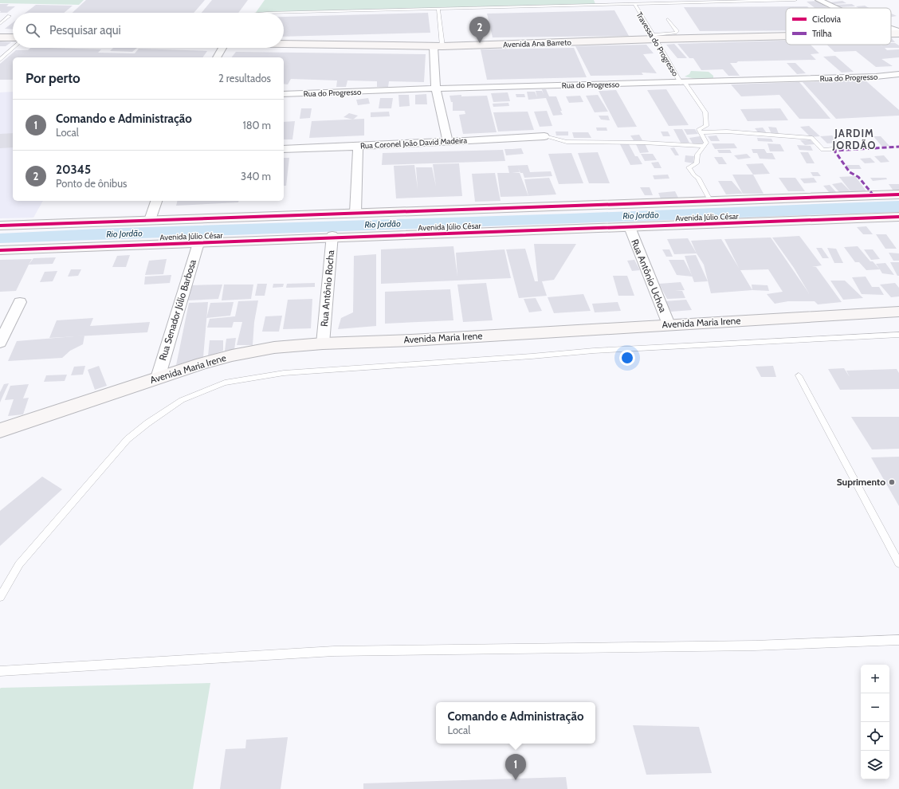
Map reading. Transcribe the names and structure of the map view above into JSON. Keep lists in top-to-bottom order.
{
  "streets": {
    "street": [
      "Avenida Ana Barreto",
      "Rua do Progresso",
      "Rua Coronel João David Madeira",
      "Avenida Júlio César",
      "Rua Antônio Uchoa",
      "Rua Antônio Rocha",
      "Rua Senador Júlio Barbosa",
      "Avenida Maria Irene"
    ],
    "lane": ["Travessa do Progresso"]
  },
  "crossings": [
    ["Avenida Ana Barreto", "Travessa do Progresso"],
    ["Travessa do Progresso", "Rua do Progresso"],
    ["Avenida Júlio César", "Rua Antônio Uchoa"],
    ["Avenida Júlio César", "Rua Antônio Rocha"],
    ["Avenida Júlio César", "Rua Senador Júlio Barbosa"],
    ["Rua Antônio Uchoa", "Avenida Maria Irene"],
    ["Rua Antônio Rocha", "Avenida Maria Irene"],
    ["Rua Senador Júlio Barbosa", "Avenida Maria Irene"]
  ],
  "districts": ["JARDIM JORDÃO"],
  "water": ["Rio Jordão"],
  "places": ["Suprimento"],
  "legend": ["Ciclovia", "Trilha"],
  "page": {
    "search": "Pesquisar aqui",
    "pins": ["2", "1"],
    "heading": ["Por perto", "2 resultados"],
    "list": [
      {
        "mark": "1",
        "name": "Comando e Administração",
        "note": "Local",
        "value": "180 m"
      },
      {
        "mark": "2",
        "name": "20345",
        "note": "Ponto de ônibus",
        "value": "340 m"
      }
    ],
    "map_buttons": ["+", "−"],
    "popup": ["Comando e Administração", "Local"]
  }
}
